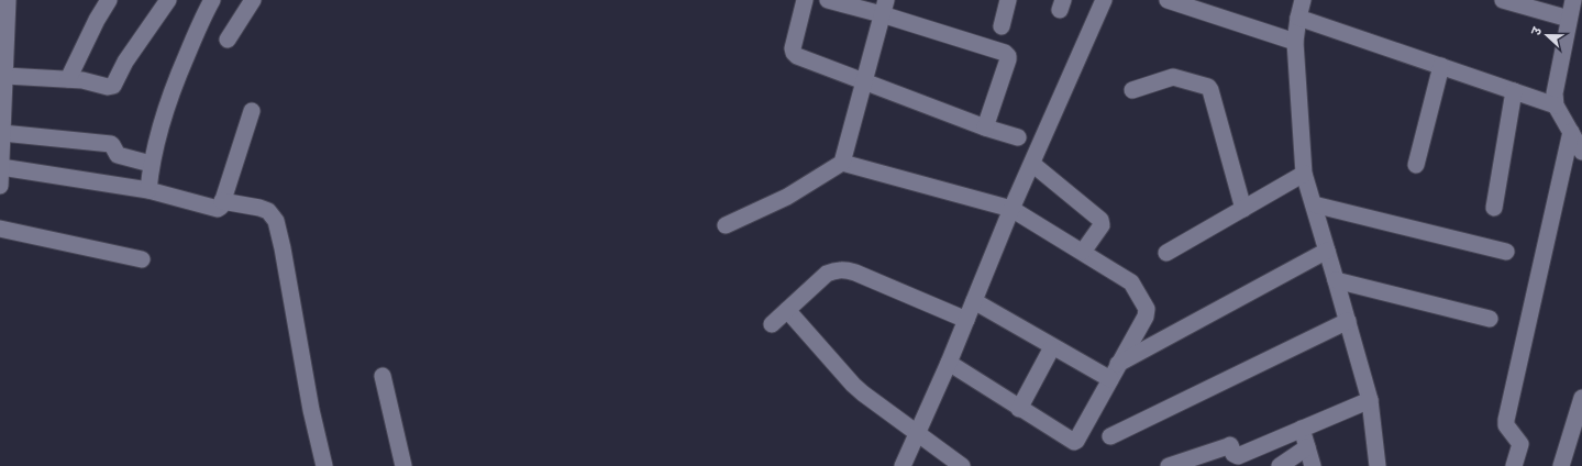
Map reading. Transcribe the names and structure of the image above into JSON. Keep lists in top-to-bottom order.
{
  "north": "left"
}
